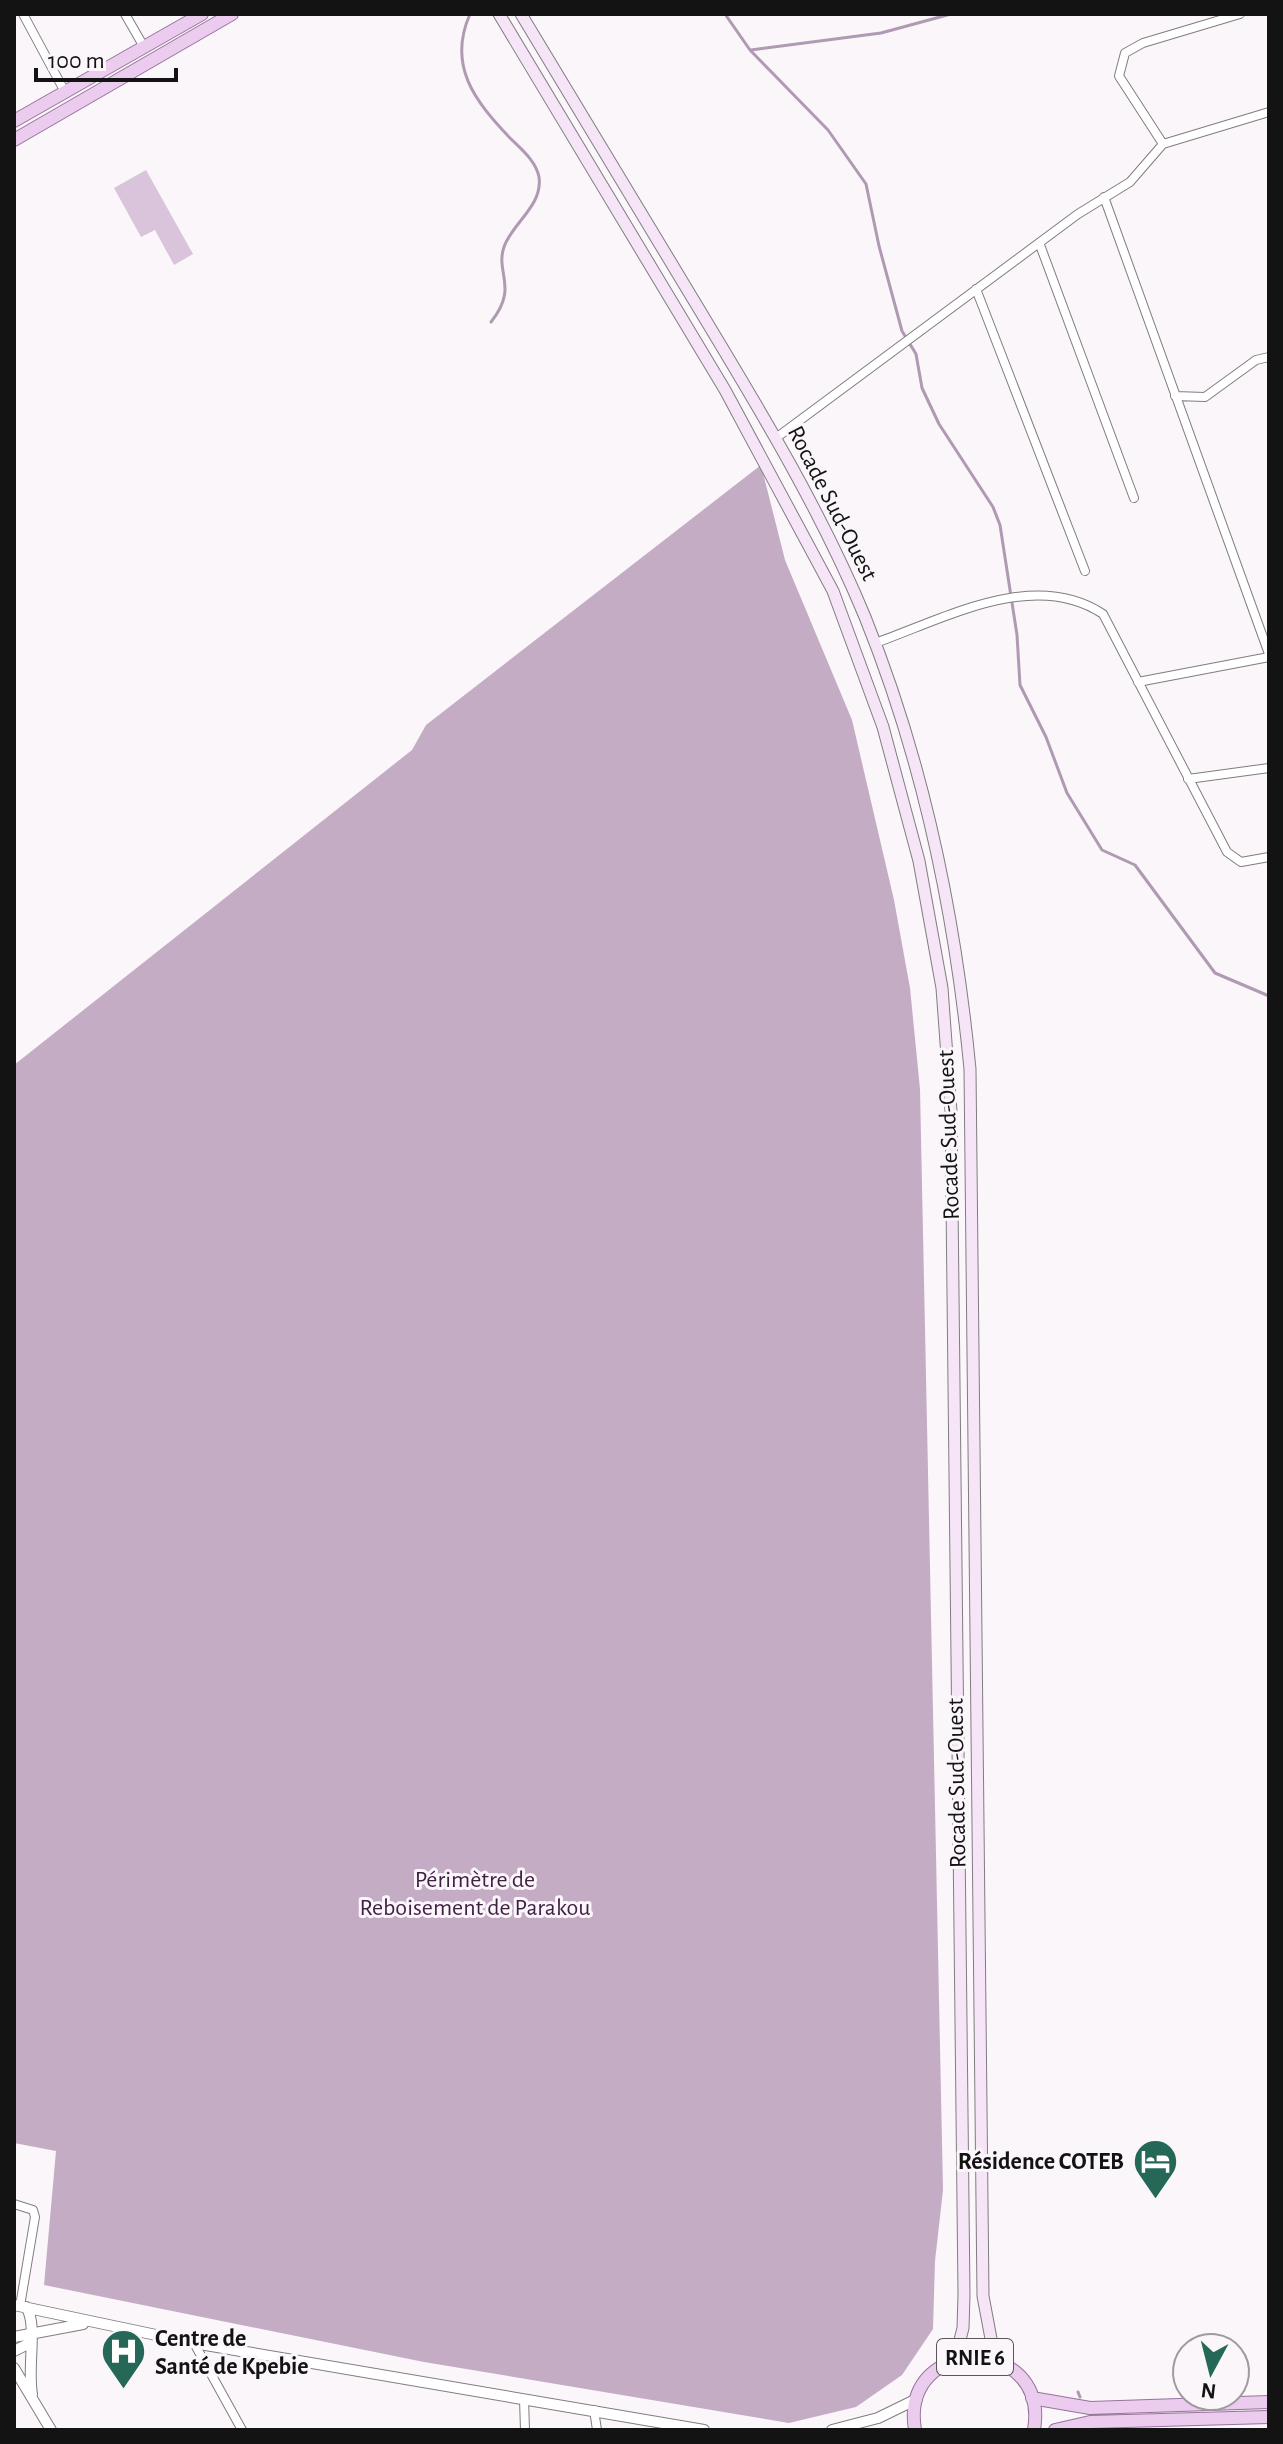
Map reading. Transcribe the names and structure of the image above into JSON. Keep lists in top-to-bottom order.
{
  "streets": {
    "main road": ["Rocade Sud-Ouest", "RNIE 6"]
  },
  "crossings": [
    ["Rocade Sud-Ouest", "RNIE 6"]
  ],
  "parks": ["Périmètre de Reboisement de Parakou"],
  "places": {
    "hotel": ["Résidence COTEB"],
    "hospital": ["Centre de Santé de Kpebie"]
  },
  "scale_bar": "100 m",
  "north": "bottom"
}
